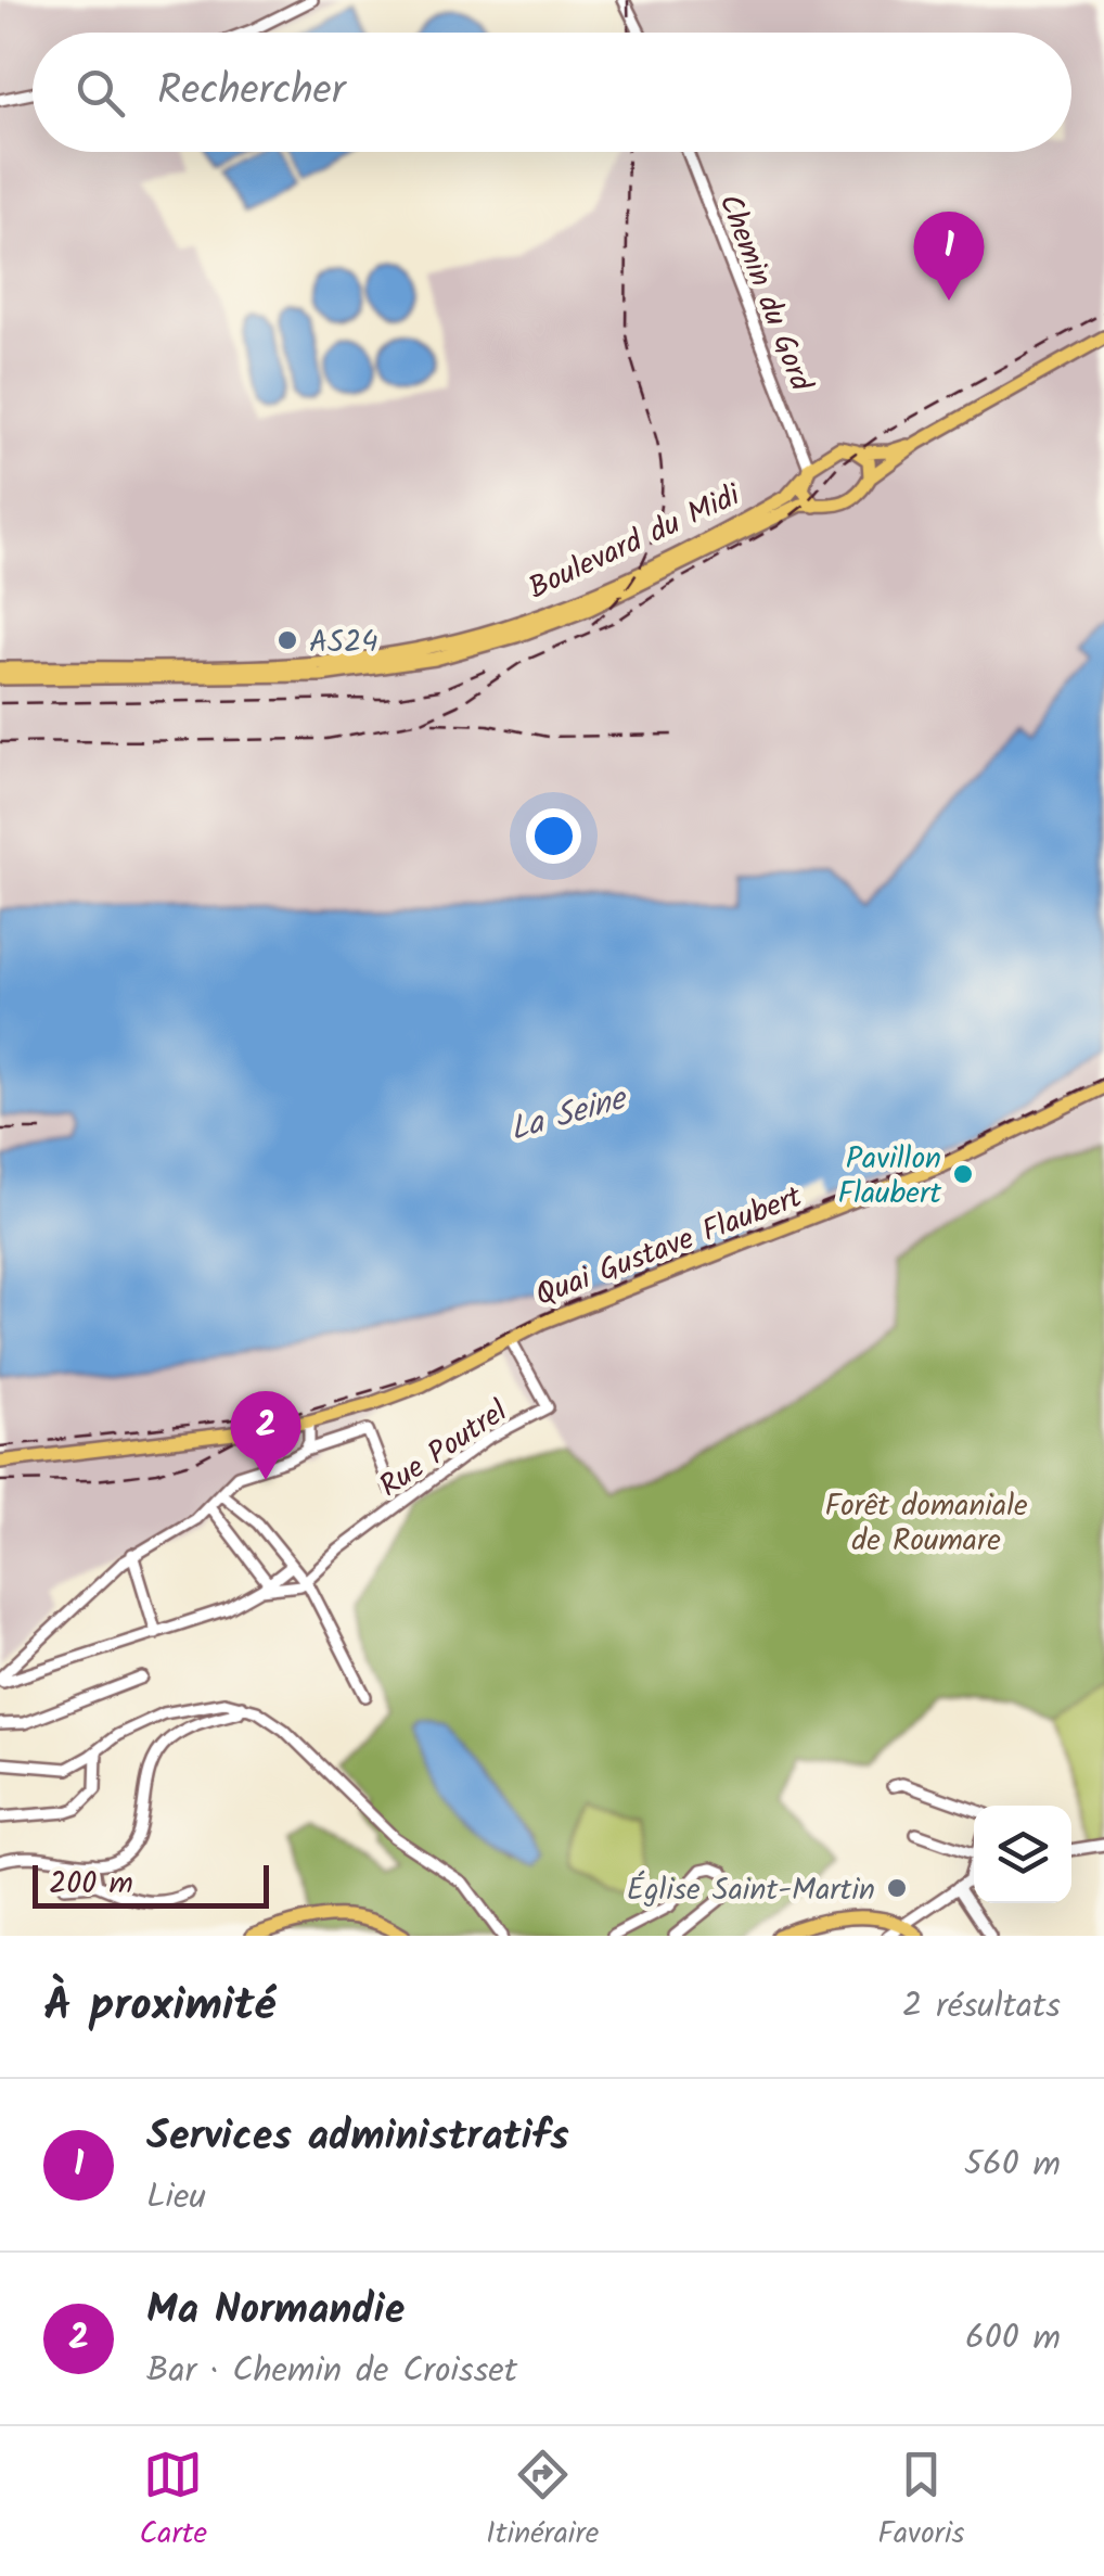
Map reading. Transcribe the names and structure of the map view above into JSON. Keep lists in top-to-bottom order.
{
  "streets": {
    "main road": ["Boulevard du Midi", "Quai Gustave Flaubert"],
    "street": ["Chemin du Gord", "Rue Poutrel"]
  },
  "crossings": [
    ["Chemin du Gord", "Boulevard du Midi"],
    ["Quai Gustave Flaubert", "Rue Poutrel"]
  ],
  "water": ["La Seine"],
  "parks": ["Forêt domaniale de Roumare"],
  "places": ["AS24", "Pavillon Flaubert", "Église Saint-Martin"],
  "scale_bar": "200 m",
  "page": {
    "search": "Rechercher",
    "pins": ["1", "2"],
    "scale": "200 m",
    "heading": ["À proximité", "2 résultats"],
    "list": [
      {
        "mark": "1",
        "name": "Services administratifs",
        "note": "Lieu",
        "value": "560 m"
      },
      {
        "mark": "2",
        "name": "Ma Normandie",
        "note": "Bar · Chemin de Croisset",
        "value": "600 m"
      }
    ],
    "nav": ["Carte", "Itinéraire", "Favoris"]
  }
}
